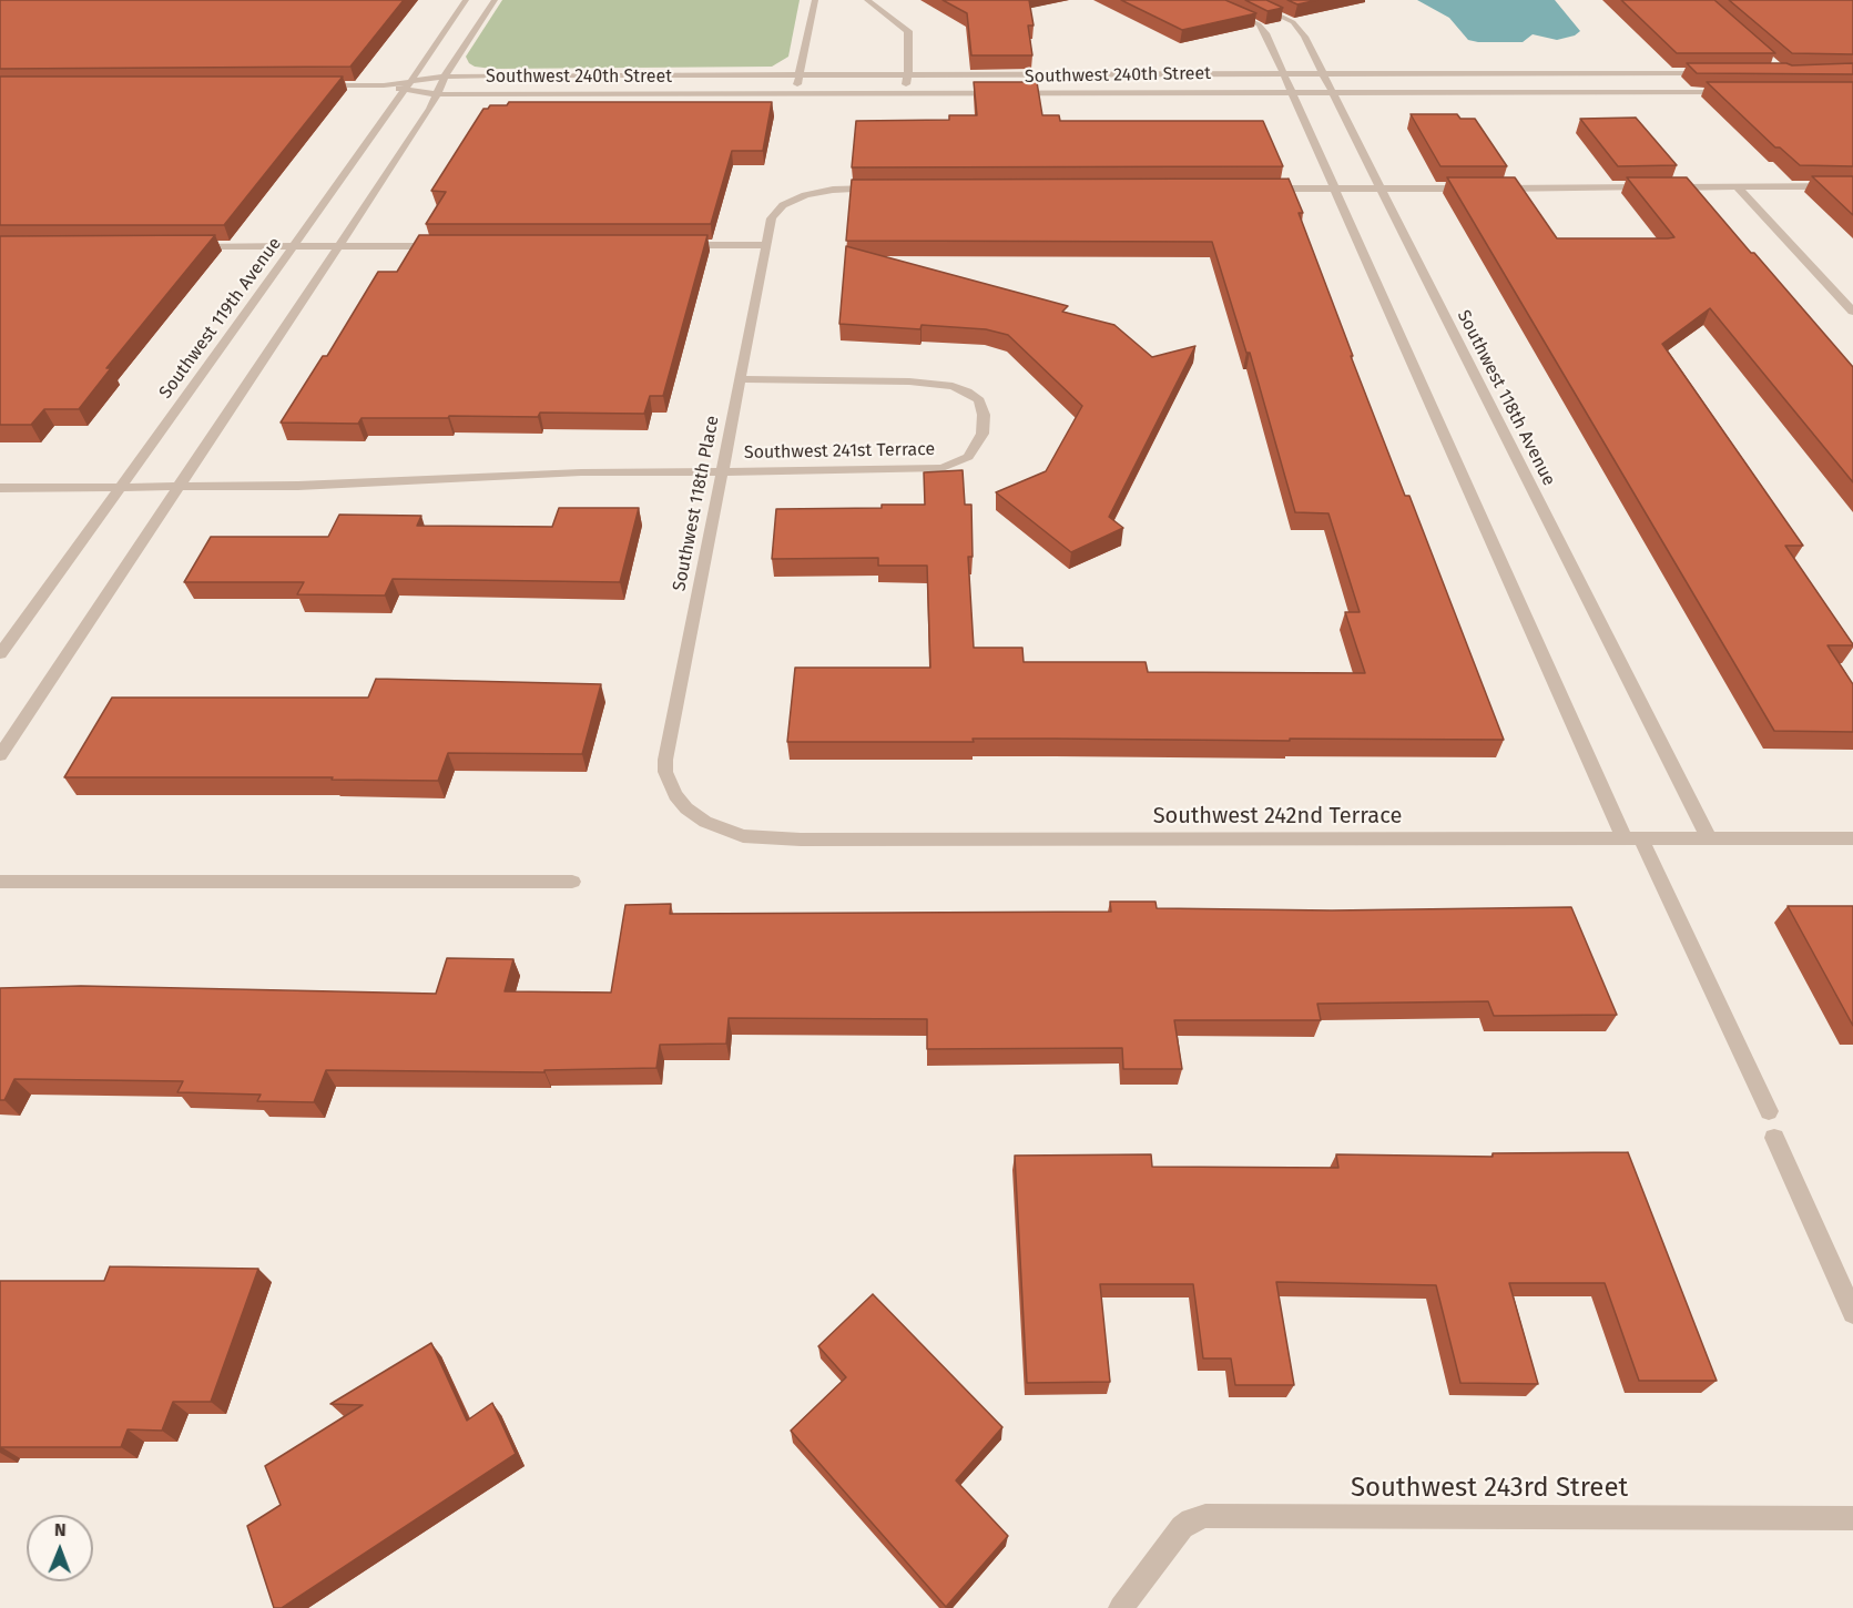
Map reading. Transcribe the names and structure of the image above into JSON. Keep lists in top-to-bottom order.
{
  "streets": {
    "street": [
      "Southwest 240th Street",
      "Southwest 119th Avenue",
      "Southwest 118th Avenue",
      "Southwest 241st Terrace",
      "Southwest 118th Place",
      "Southwest 242nd Terrace",
      "Southwest 243rd Street"
    ]
  },
  "crossings": [
    ["Southwest 240th Street", "Southwest 119th Avenue"],
    ["Southwest 240th Street", "Southwest 118th Avenue"],
    ["Southwest 118th Avenue", "Southwest 242nd Terrace"],
    ["Southwest 241st Terrace", "Southwest 118th Place"],
    ["Southwest 118th Place", "Southwest 242nd Terrace"]
  ],
  "north": "top"
}
